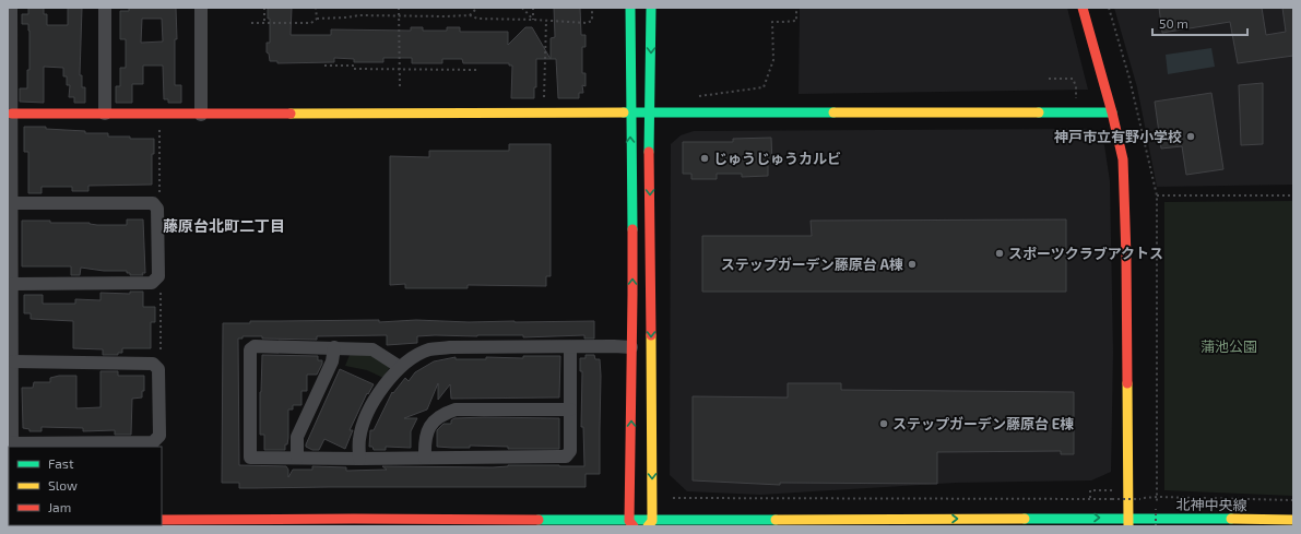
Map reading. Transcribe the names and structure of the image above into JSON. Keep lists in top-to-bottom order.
{
  "streets": {
    "street": ["北神中央線"]
  },
  "one_way": ["北神中央線"],
  "districts": ["藤原台北町二丁目"],
  "parks": ["蒲池公園"],
  "places": [
    "神戸市立有野小学校",
    "じゅうじゅうカルビ",
    "スポーツクラブアクトス",
    "ステップガーデン藤原台 A棟",
    "ステップガーデン藤原台 E棟"
  ],
  "legend": ["Fast", "Slow", "Jam"],
  "scale_bar": "50 m"
}
